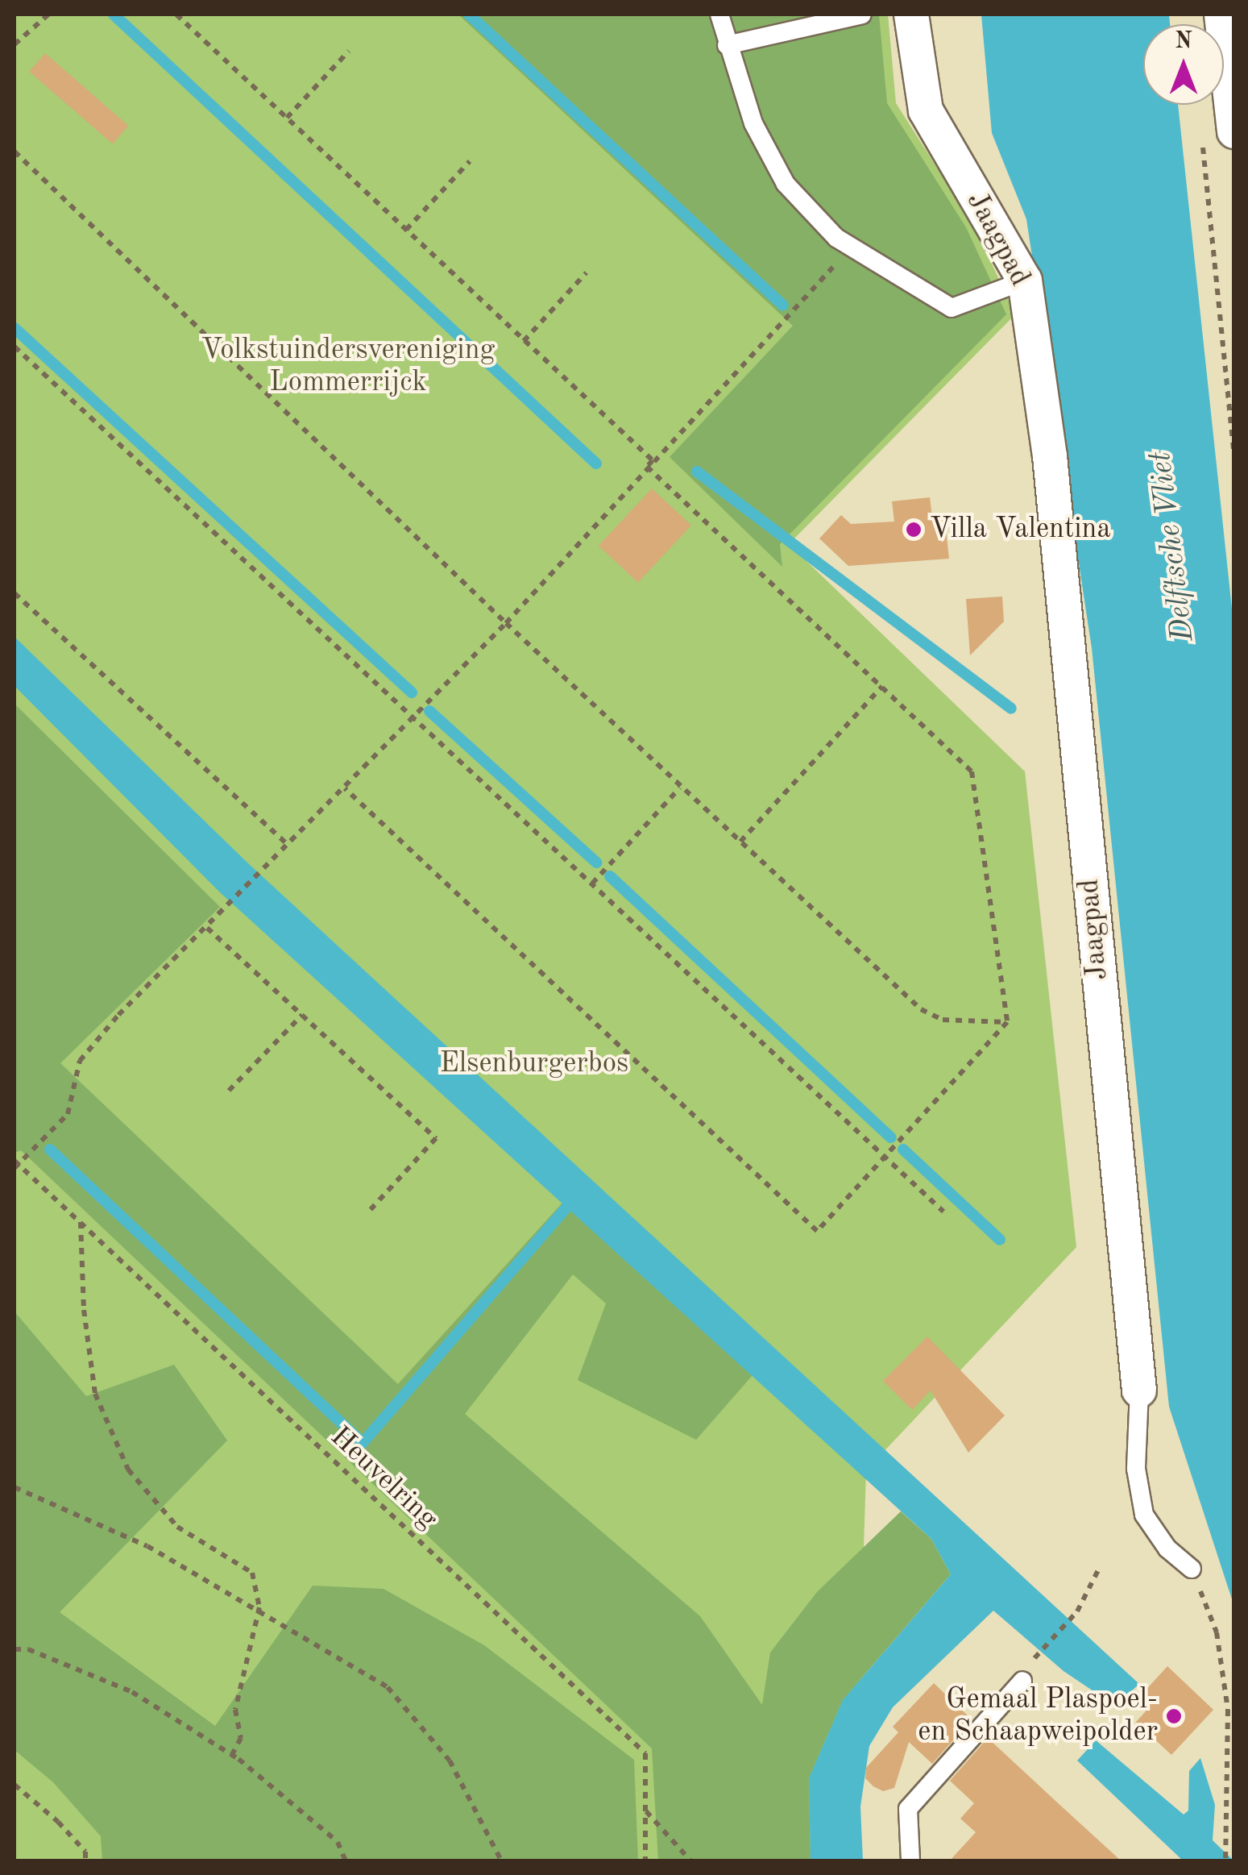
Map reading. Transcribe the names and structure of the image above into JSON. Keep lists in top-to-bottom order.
{
  "streets": {
    "street": ["Jaagpad"],
    "path": ["Heuvelring"]
  },
  "water": ["Delftsche Vliet"],
  "parks": ["Volkstuindersvereniging Lommerrijck", "Elsenburgerbos"],
  "places": ["Villa Valentina", "Gemaal Plaspoel- en Schaapweipolder"],
  "north": "top"
}
